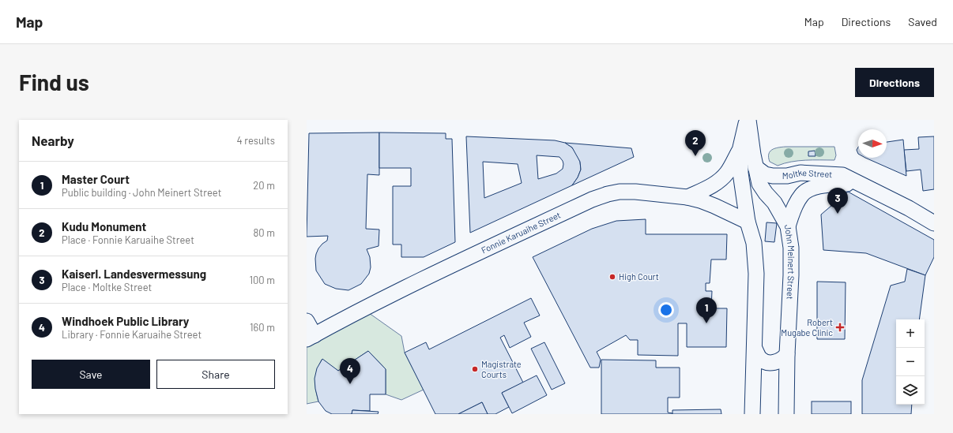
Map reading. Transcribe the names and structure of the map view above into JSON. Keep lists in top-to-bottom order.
{
  "streets": {
    "street": ["Moltke Street", "Fonnie Karuaihe Street", "John Meinert Street"]
  },
  "crossings": [
    ["Moltke Street", "John Meinert Street"],
    ["Fonnie Karuaihe Street", "John Meinert Street"]
  ],
  "places": {
    "other": ["High Court", "Magistrate Courts"],
    "health": ["Robert Mugabe Clinic"]
  },
  "north": "right",
  "page": {
    "header": "Map",
    "nav": ["Map", "Directions", "Saved"],
    "buttons": [
      "Directions",
      ["Save", "Share"]
    ],
    "title": "Find us",
    "heading": ["Nearby", "4 results"],
    "pins": [
      "2",
      "3",
      "1",
      "4"
    ],
    "list": [
      {
        "mark": "1",
        "name": "Master Court",
        "note": "Public building · John Meinert Street",
        "value": "20 m"
      },
      {
        "mark": "2",
        "name": "Kudu Monument",
        "note": "Place · Fonnie Karuaihe Street",
        "value": "80 m"
      },
      {
        "mark": "3",
        "name": "Kaiserl. Landesvermessung",
        "note": "Place · Moltke Street",
        "value": "100 m"
      },
      {
        "mark": "4",
        "name": "Windhoek Public Library",
        "note": "Library · Fonnie Karuaihe Street",
        "value": "160 m"
      }
    ],
    "map_buttons": ["+", "−"]
  }
}
